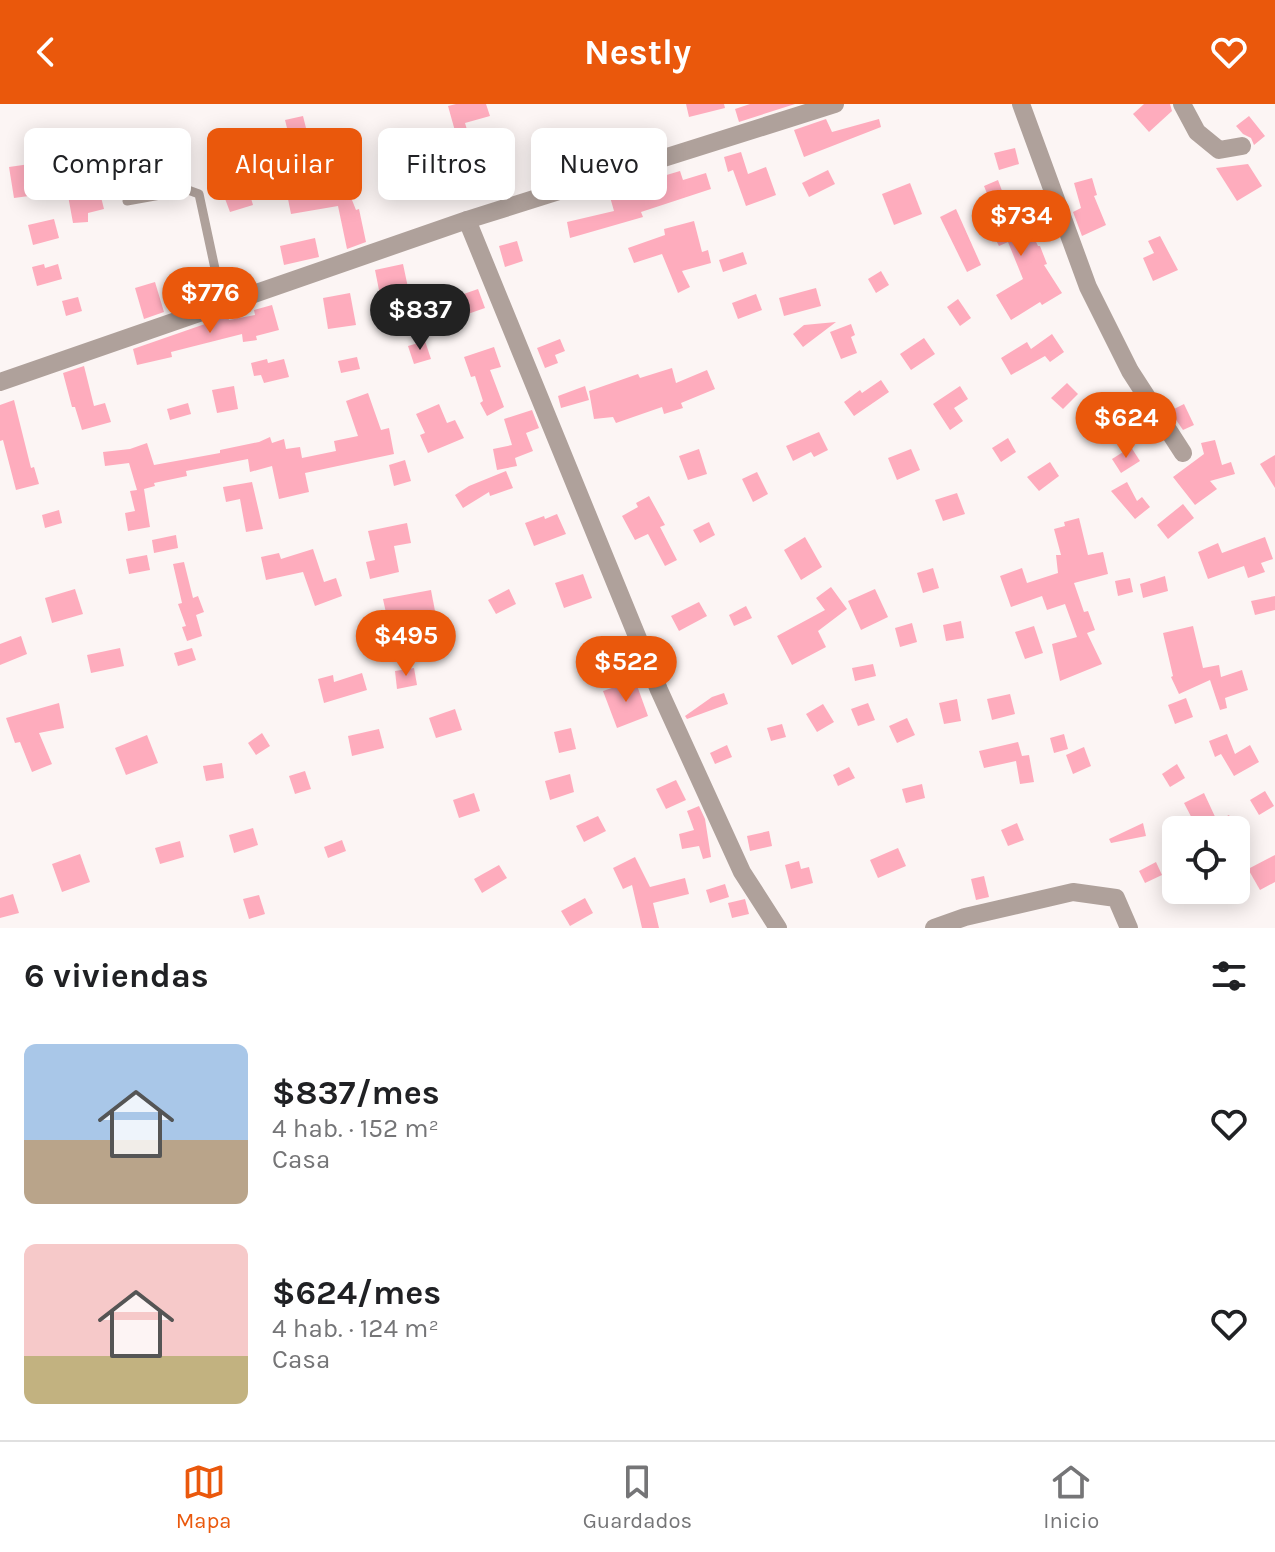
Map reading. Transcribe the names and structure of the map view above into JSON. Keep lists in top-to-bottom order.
{
  "page": {
    "header": "Nestly",
    "chip": [
      "Comprar",
      "Alquilar",
      "Filtros",
      "Nuevo"
    ],
    "price": [
      "$734",
      "$776",
      "$837",
      "$624",
      "$495",
      "$522"
    ],
    "heading": "6 viviendas",
    "list": [
      {
        "name": "$837/mes",
        "note": "4 hab. · 152 m² · Casa"
      },
      {
        "name": "$624/mes",
        "note": "4 hab. · 124 m² · Casa"
      }
    ],
    "tabs": ["Mapa", "Guardados", "Inicio"]
  }
}
